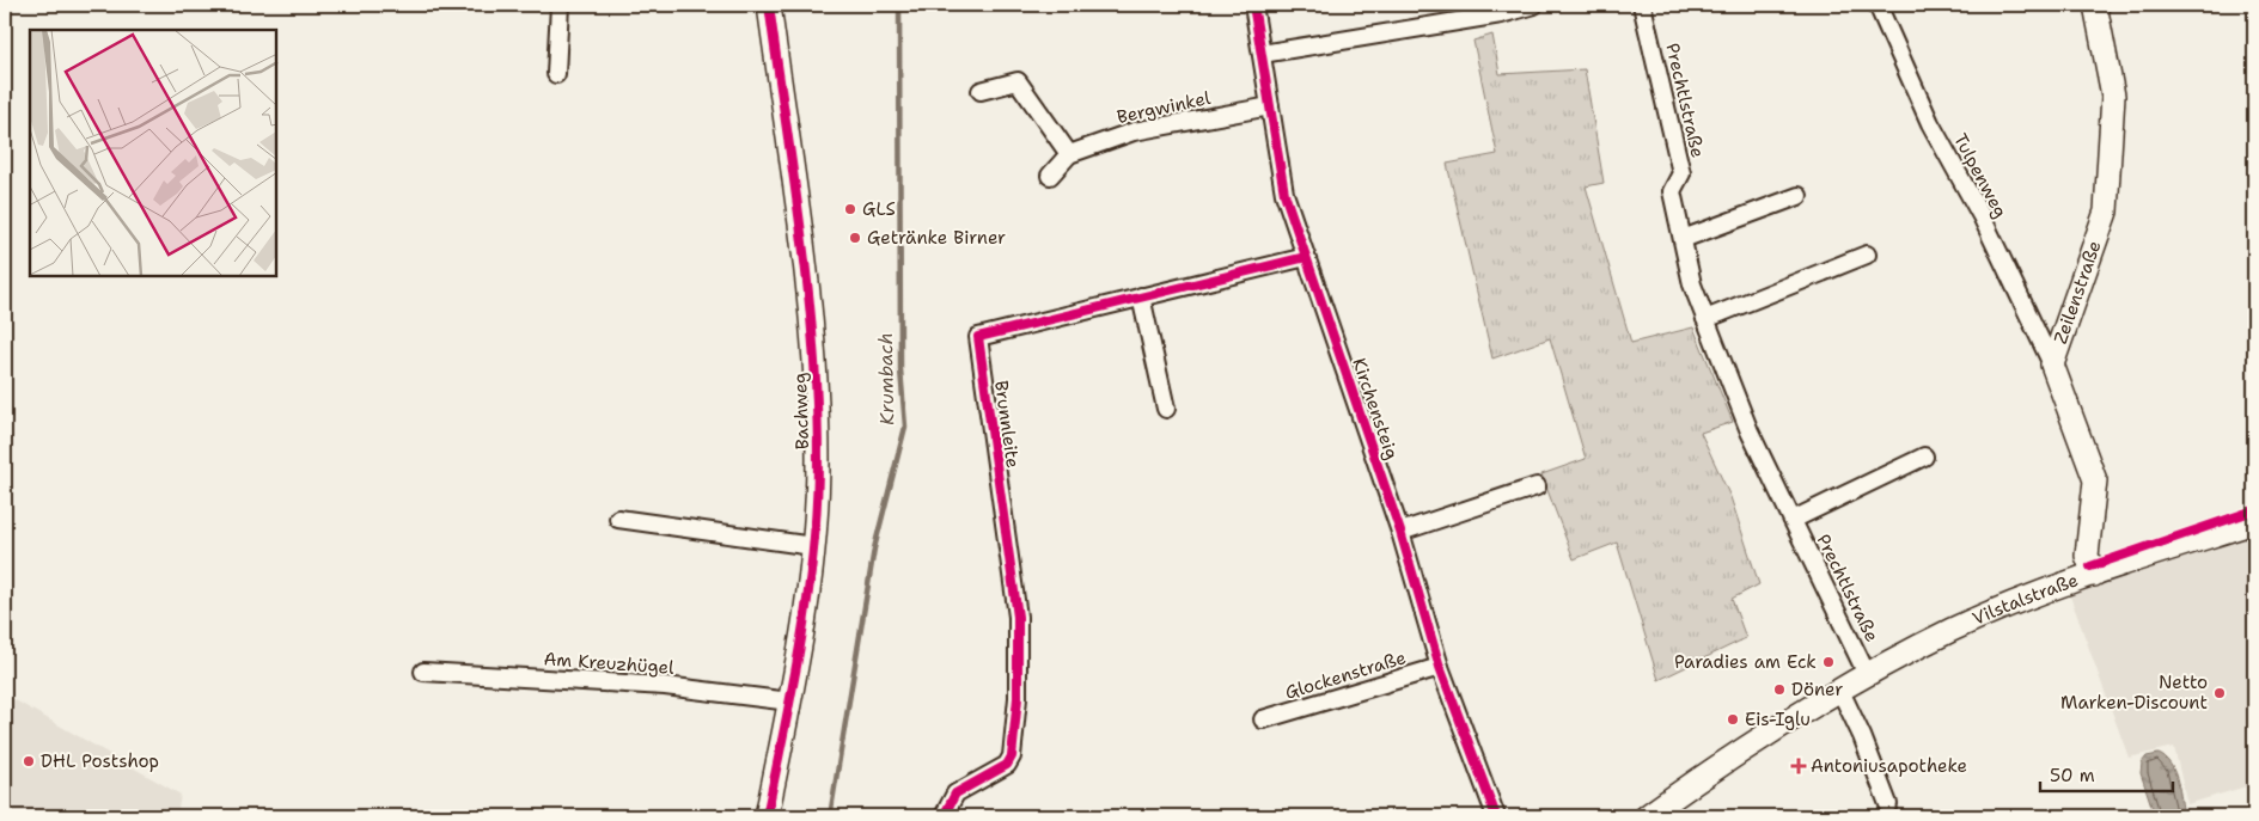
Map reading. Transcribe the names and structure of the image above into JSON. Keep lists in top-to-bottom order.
{
  "streets": {
    "street": [
      "Prechtlstraße",
      "Bergwinkel",
      "Tulpenweg",
      "Zeilenstraße",
      "Kirchensteig",
      "Bachweg",
      "Brunnleite",
      "Vilstalstraße",
      "Am Kreuzhügel",
      "Glockenstraße"
    ]
  },
  "crossings": [
    ["Prechtlstraße", "Vilstalstraße"],
    ["Bergwinkel", "Kirchensteig"],
    ["Tulpenweg", "Zeilenstraße"],
    ["Zeilenstraße", "Vilstalstraße"],
    ["Kirchensteig", "Brunnleite"],
    ["Kirchensteig", "Glockenstraße"],
    ["Bachweg", "Am Kreuzhügel"]
  ],
  "water": ["Krumbach"],
  "places": {
    "other": [
      "GLS",
      "Getränke Birner",
      "Paradies am Eck",
      "Döner",
      "Netto Marken-Discount",
      "Eis-Iglu",
      "DHL Postshop"
    ],
    "health": ["Antoniusapotheke"]
  },
  "scale_bar": "50 m"
}
